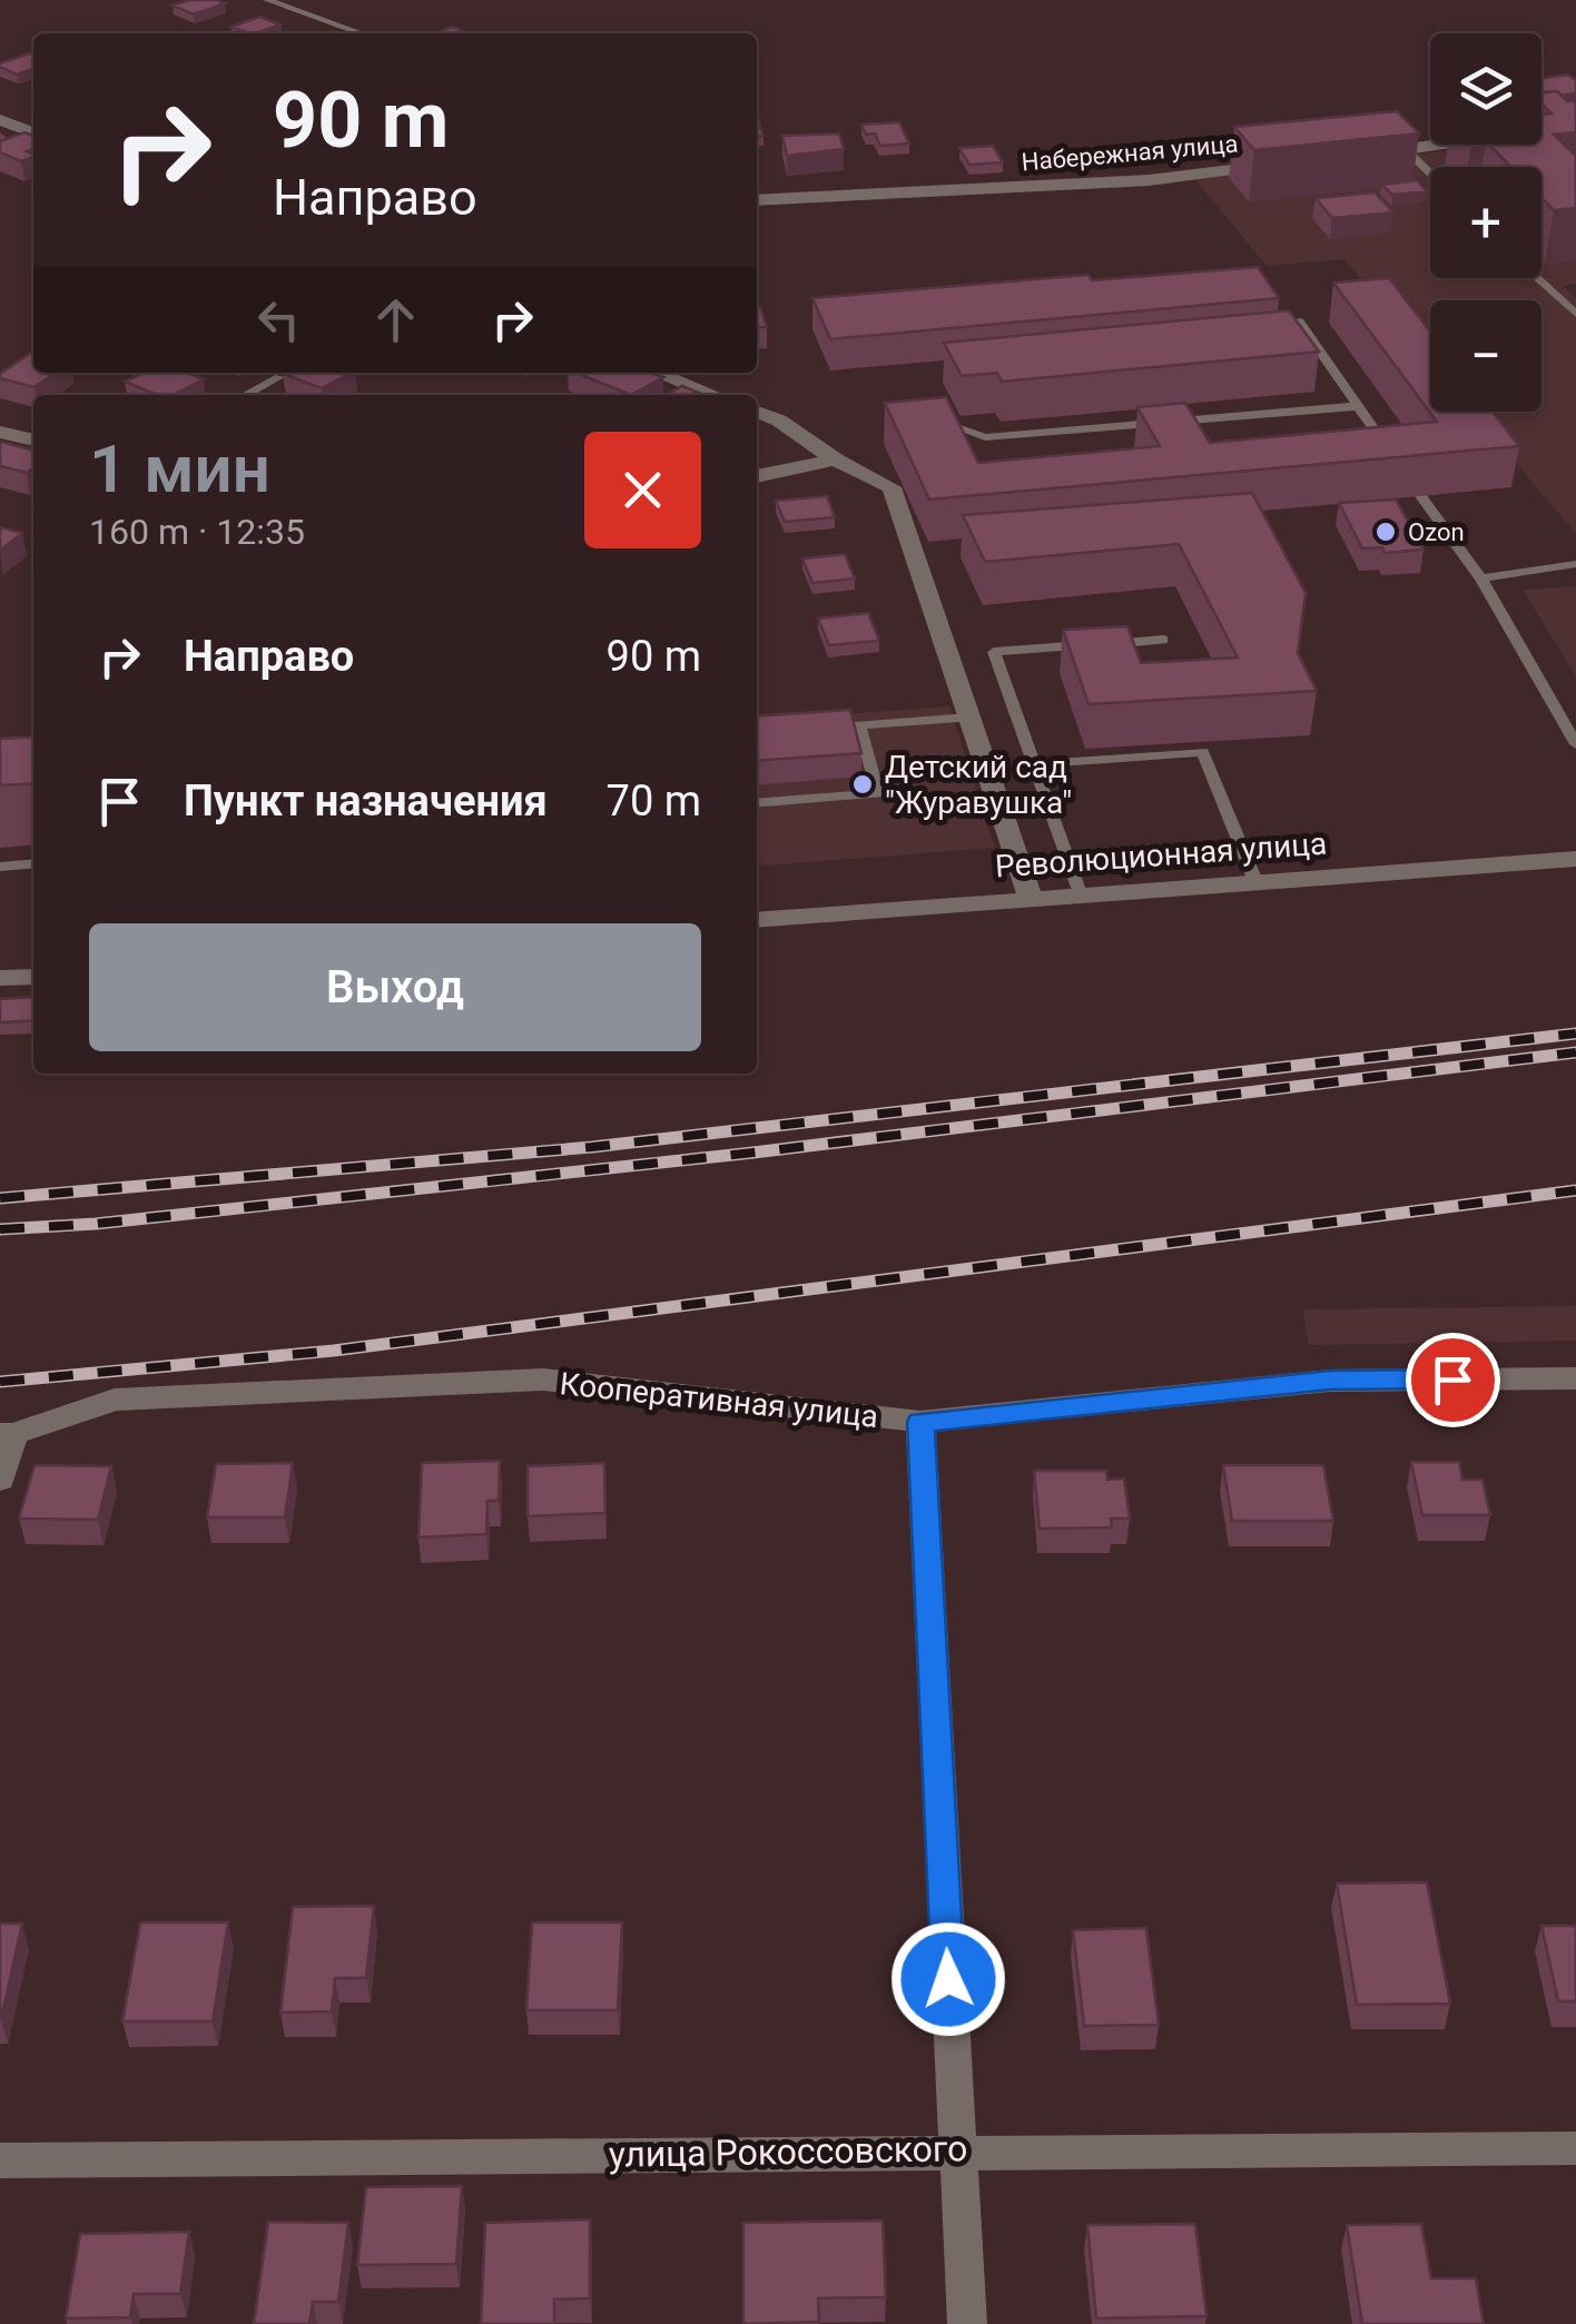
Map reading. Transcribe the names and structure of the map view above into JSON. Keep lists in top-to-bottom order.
{
  "streets": {
    "street": [
      "Набережная улица",
      "Революционная улица",
      "Кооперативная улица",
      "улица Рокоссовского"
    ]
  },
  "places": ["Ozon", "Детский сад \"Журавушка\""],
  "page": {
    "map_buttons": ["+", "−"],
    "turn": ["90 m", "Направо"],
    "heading": ["1 мин", "160 m · 12:35"],
    "list": [
      {
        "name": "Направо",
        "value": "90 m"
      },
      {
        "name": "Пункт назначения",
        "value": "70 m"
      }
    ],
    "buttons": "Выход"
  }
}
